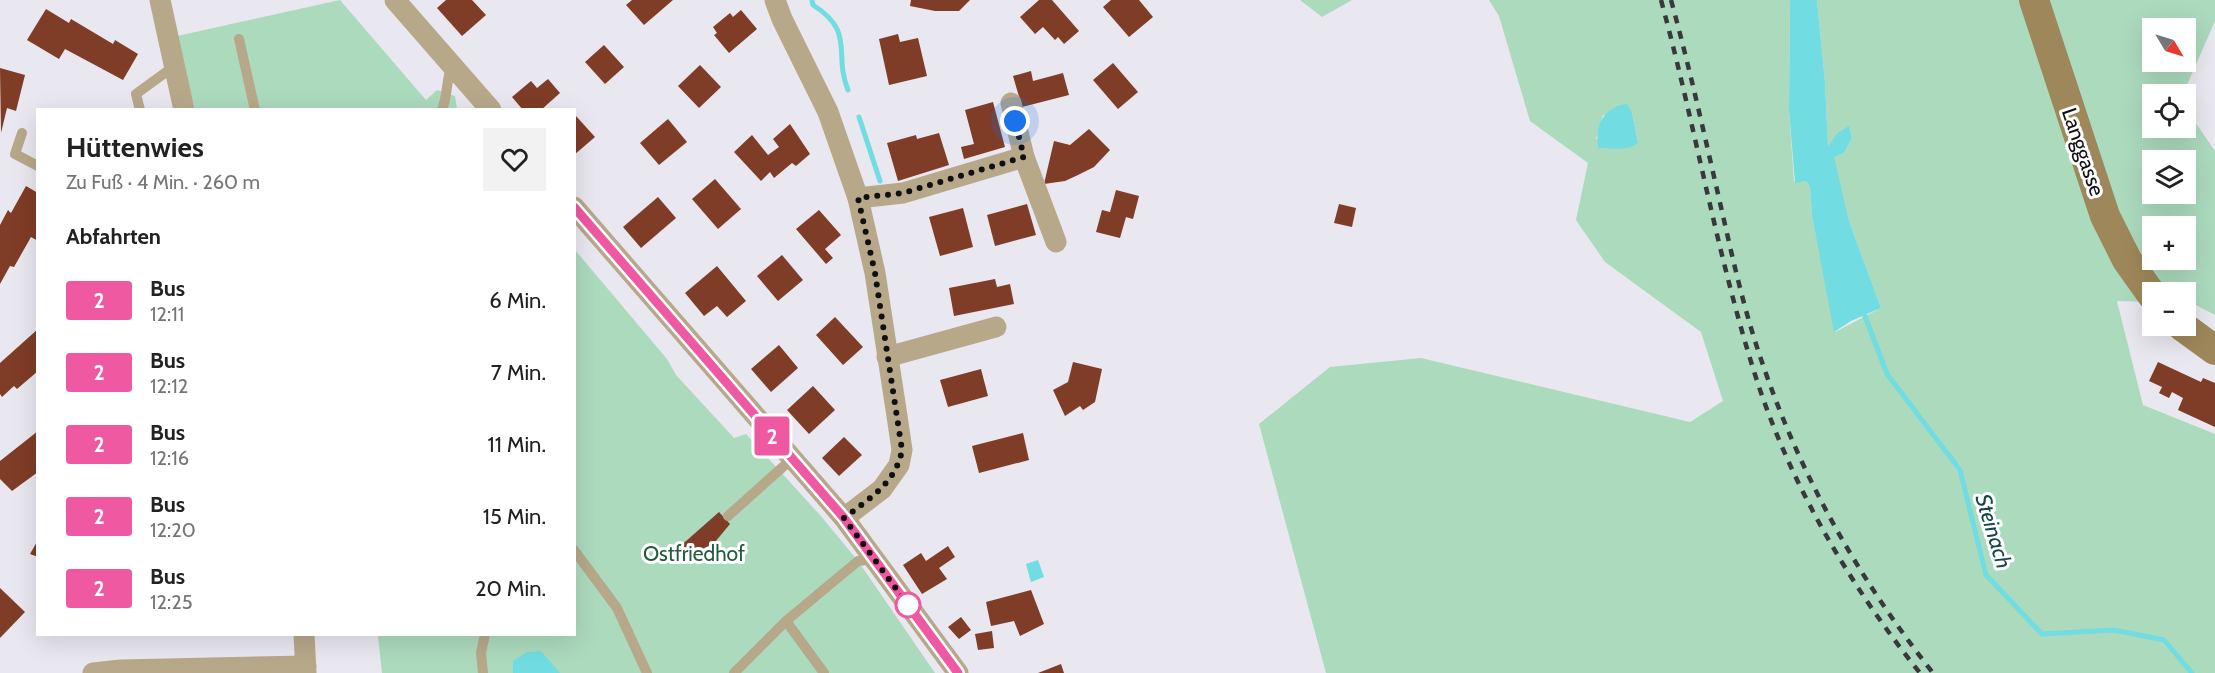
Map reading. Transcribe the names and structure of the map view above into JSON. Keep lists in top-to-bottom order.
{
  "streets": {
    "main road": ["Langgasse"]
  },
  "water": ["Steinach"],
  "parks": ["Ostfriedhof"],
  "lines": ["bus line 2"],
  "north": "bottom right",
  "page": {
    "on_map": "2",
    "map_buttons": ["+", "−"],
    "heading": [
      ["Hüttenwies", "Zu Fuß · 4 Min. · 260 m"],
      "Abfahrten"
    ],
    "list": [
      {
        "mark": "2",
        "name": "Bus",
        "note": "12:11",
        "value": "6 Min."
      },
      {
        "mark": "2",
        "name": "Bus",
        "note": "12:12",
        "value": "7 Min."
      },
      {
        "mark": "2",
        "name": "Bus",
        "note": "12:16",
        "value": "11 Min."
      },
      {
        "mark": "2",
        "name": "Bus",
        "note": "12:20",
        "value": "15 Min."
      },
      {
        "mark": "2",
        "name": "Bus",
        "note": "12:25",
        "value": "20 Min."
      }
    ]
  }
}
